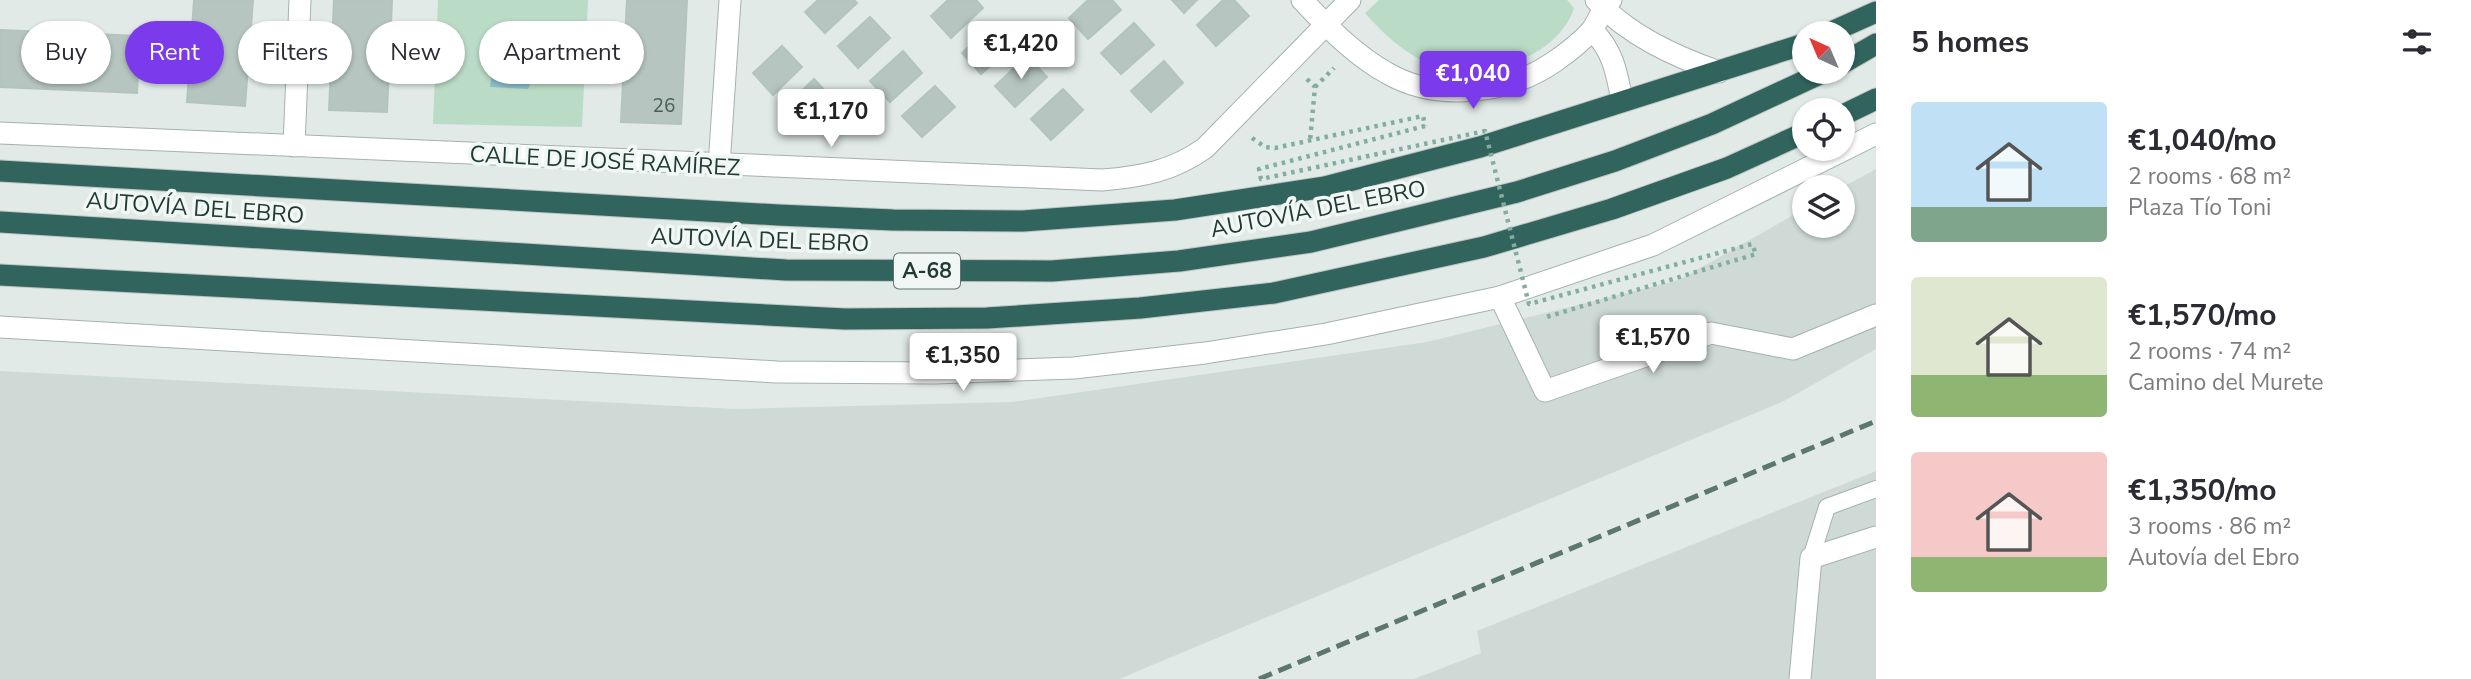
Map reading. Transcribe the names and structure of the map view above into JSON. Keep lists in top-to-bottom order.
{
  "streets": {
    "highway": ["AUTOVÍA DEL EBRO", "A-68"],
    "street": ["CALLE DE JOSÉ RAMÍREZ"]
  },
  "house_numbers": ["26"],
  "north": "top left",
  "page": {
    "heading": "5 homes",
    "price": [
      "€1,420",
      "€1,040",
      "€1,170",
      "€1,570",
      "€1,350"
    ],
    "chip": [
      "Buy",
      "Rent",
      "Filters",
      "New",
      "Apartment"
    ],
    "list": [
      {
        "name": "€1,040/mo",
        "note": "2 rooms · 68 m² · Plaza Tío Toni"
      },
      {
        "name": "€1,570/mo",
        "note": "2 rooms · 74 m² · Camino del Murete"
      },
      {
        "name": "€1,350/mo",
        "note": "3 rooms · 86 m² · Autovía del Ebro"
      }
    ]
  }
}
